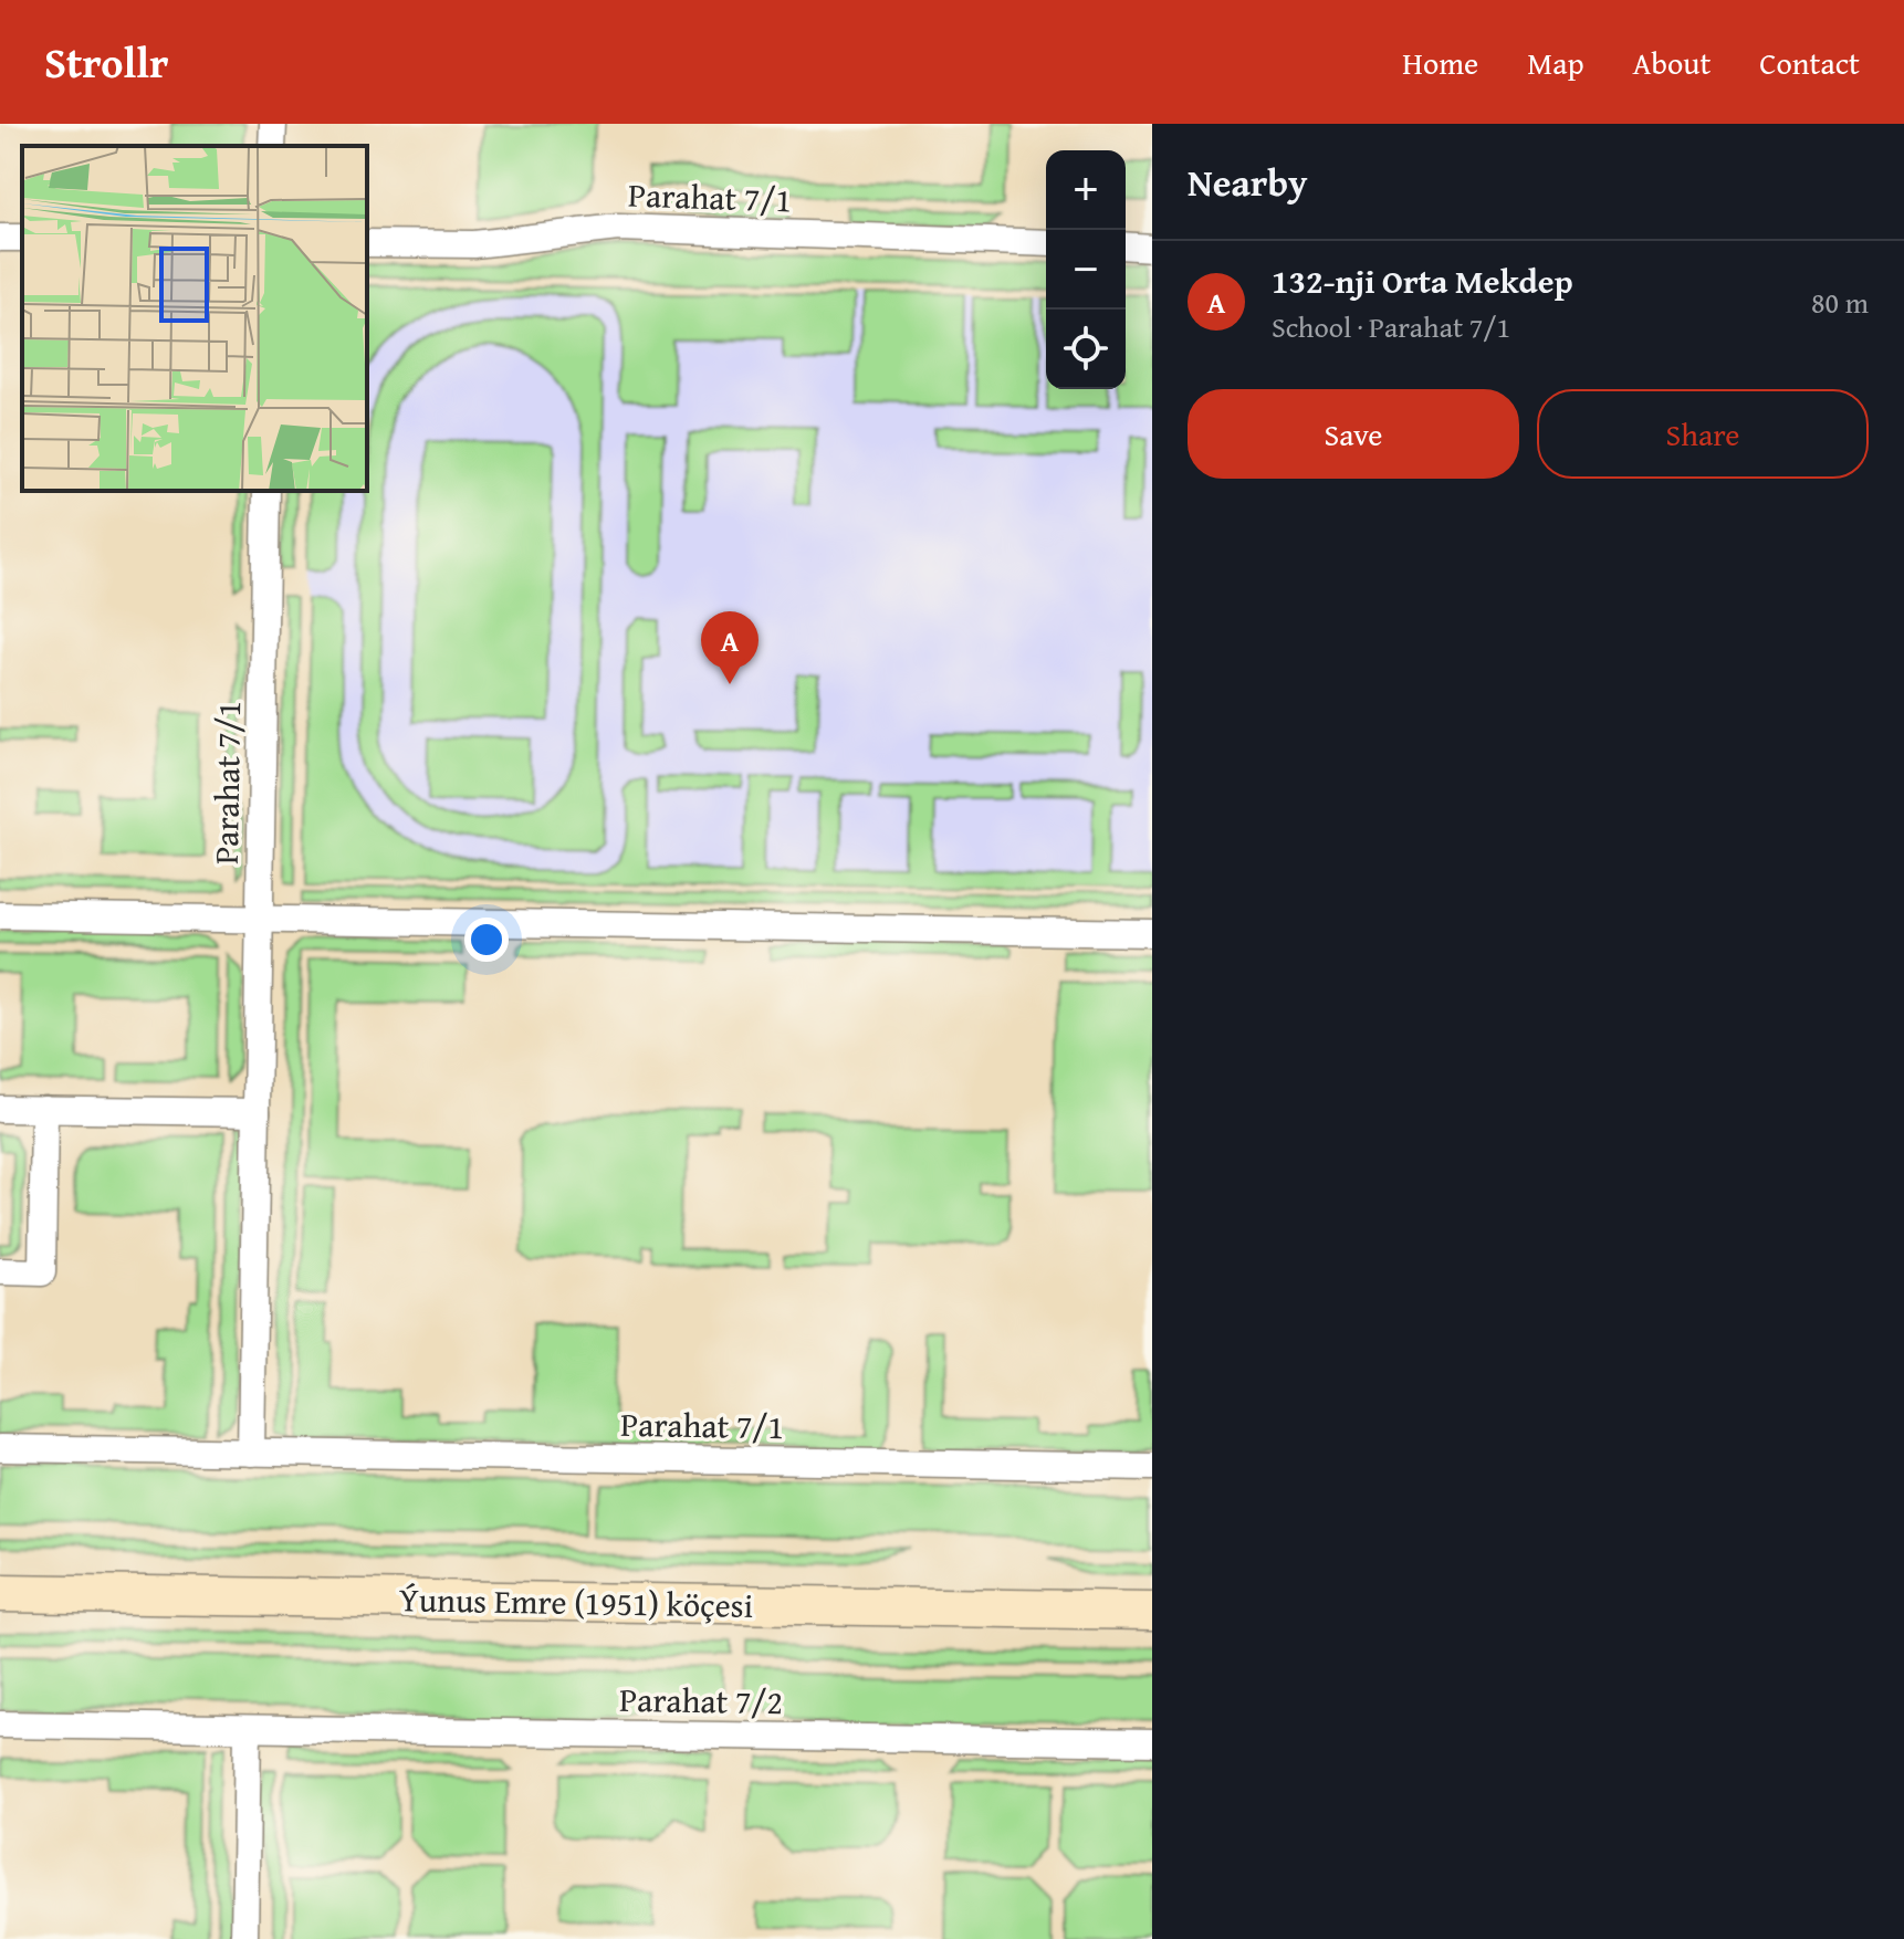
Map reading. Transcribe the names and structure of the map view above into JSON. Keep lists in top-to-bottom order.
{
  "streets": {
    "street": ["Parahat 7/1", "Ýunus Emre (1951) köçesi", "Parahat 7/2"]
  },
  "page": {
    "header": "Strollr",
    "nav": [
      "Home",
      "Map",
      "About",
      "Contact"
    ],
    "heading": "Nearby",
    "map_buttons": ["+", "−"],
    "list": [
      {
        "mark": "A",
        "name": "132-nji Orta Mekdep",
        "note": "School · Parahat 7/1",
        "value": "80 m"
      }
    ],
    "buttons": ["Save", "Share"],
    "pins": "A"
  }
}
